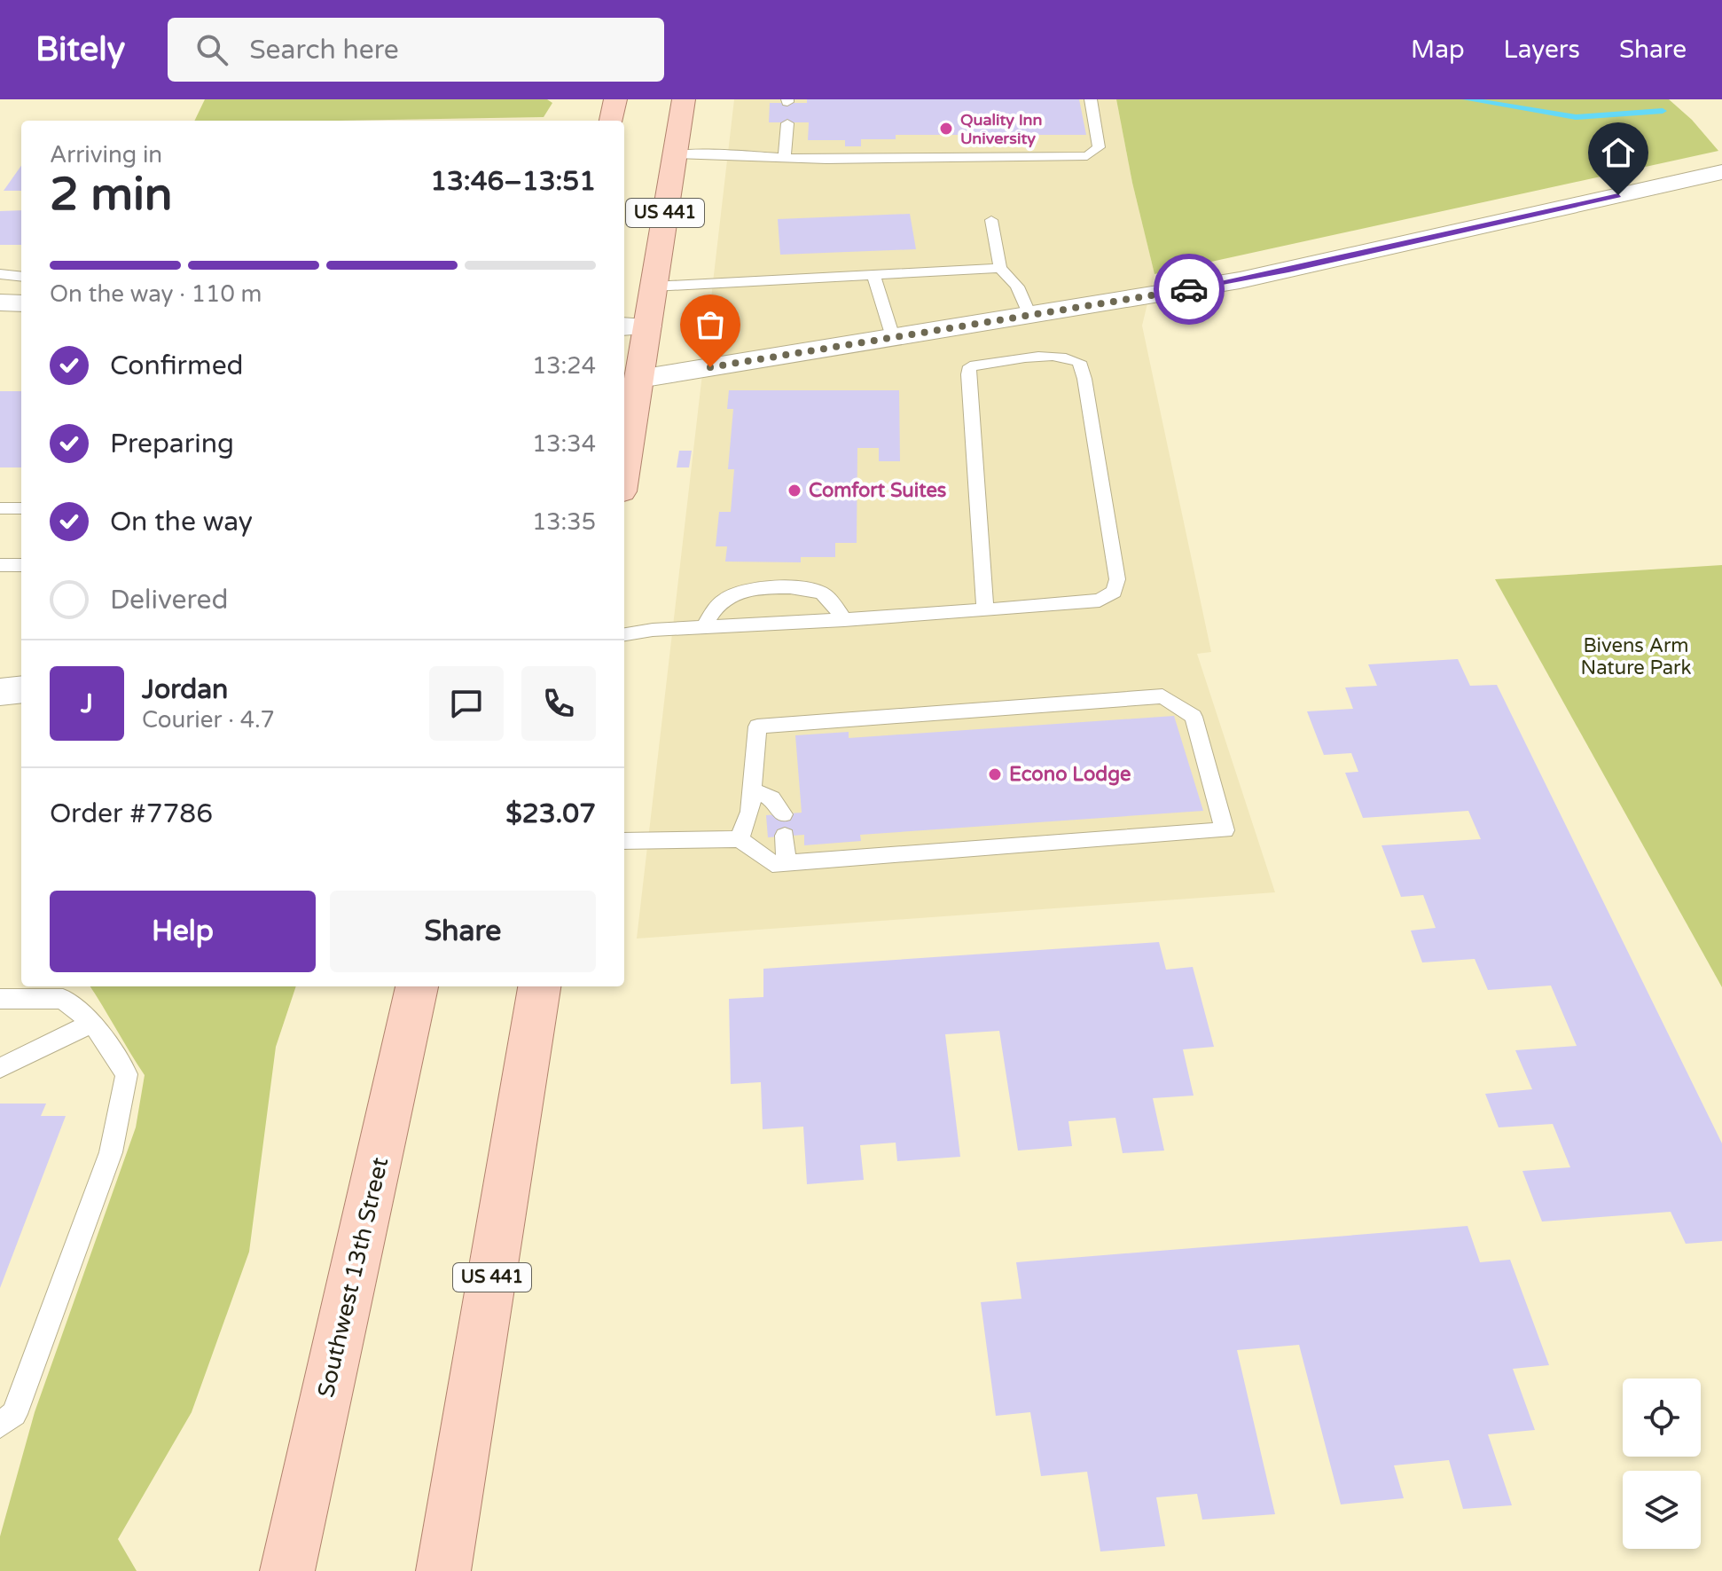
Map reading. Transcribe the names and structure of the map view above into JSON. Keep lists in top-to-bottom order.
{
  "streets": {
    "main road": ["US 441", "Southwest 13th Street"]
  },
  "parks": ["Bivens Arm Nature Park"],
  "places": ["Quality Inn University", "Comfort Suites", "Econo Lodge"],
  "page": {
    "header": "Bitely",
    "search": "Search here",
    "nav": ["Map", "Layers", "Share"],
    "heading": ["2 min", "Arriving in", "13:46–13:51"],
    "panel": [
      "Jordan",
      "Courier · 4.7",
      "Order #7786",
      "$23.07"
    ],
    "bar": "On the way · 110 m",
    "list": [
      ["Confirmed", "13:24"],
      ["Preparing", "13:34"],
      ["On the way", "13:35"],
      "Delivered"
    ],
    "round": "J",
    "buttons": ["Help", "Share"]
  }
}
